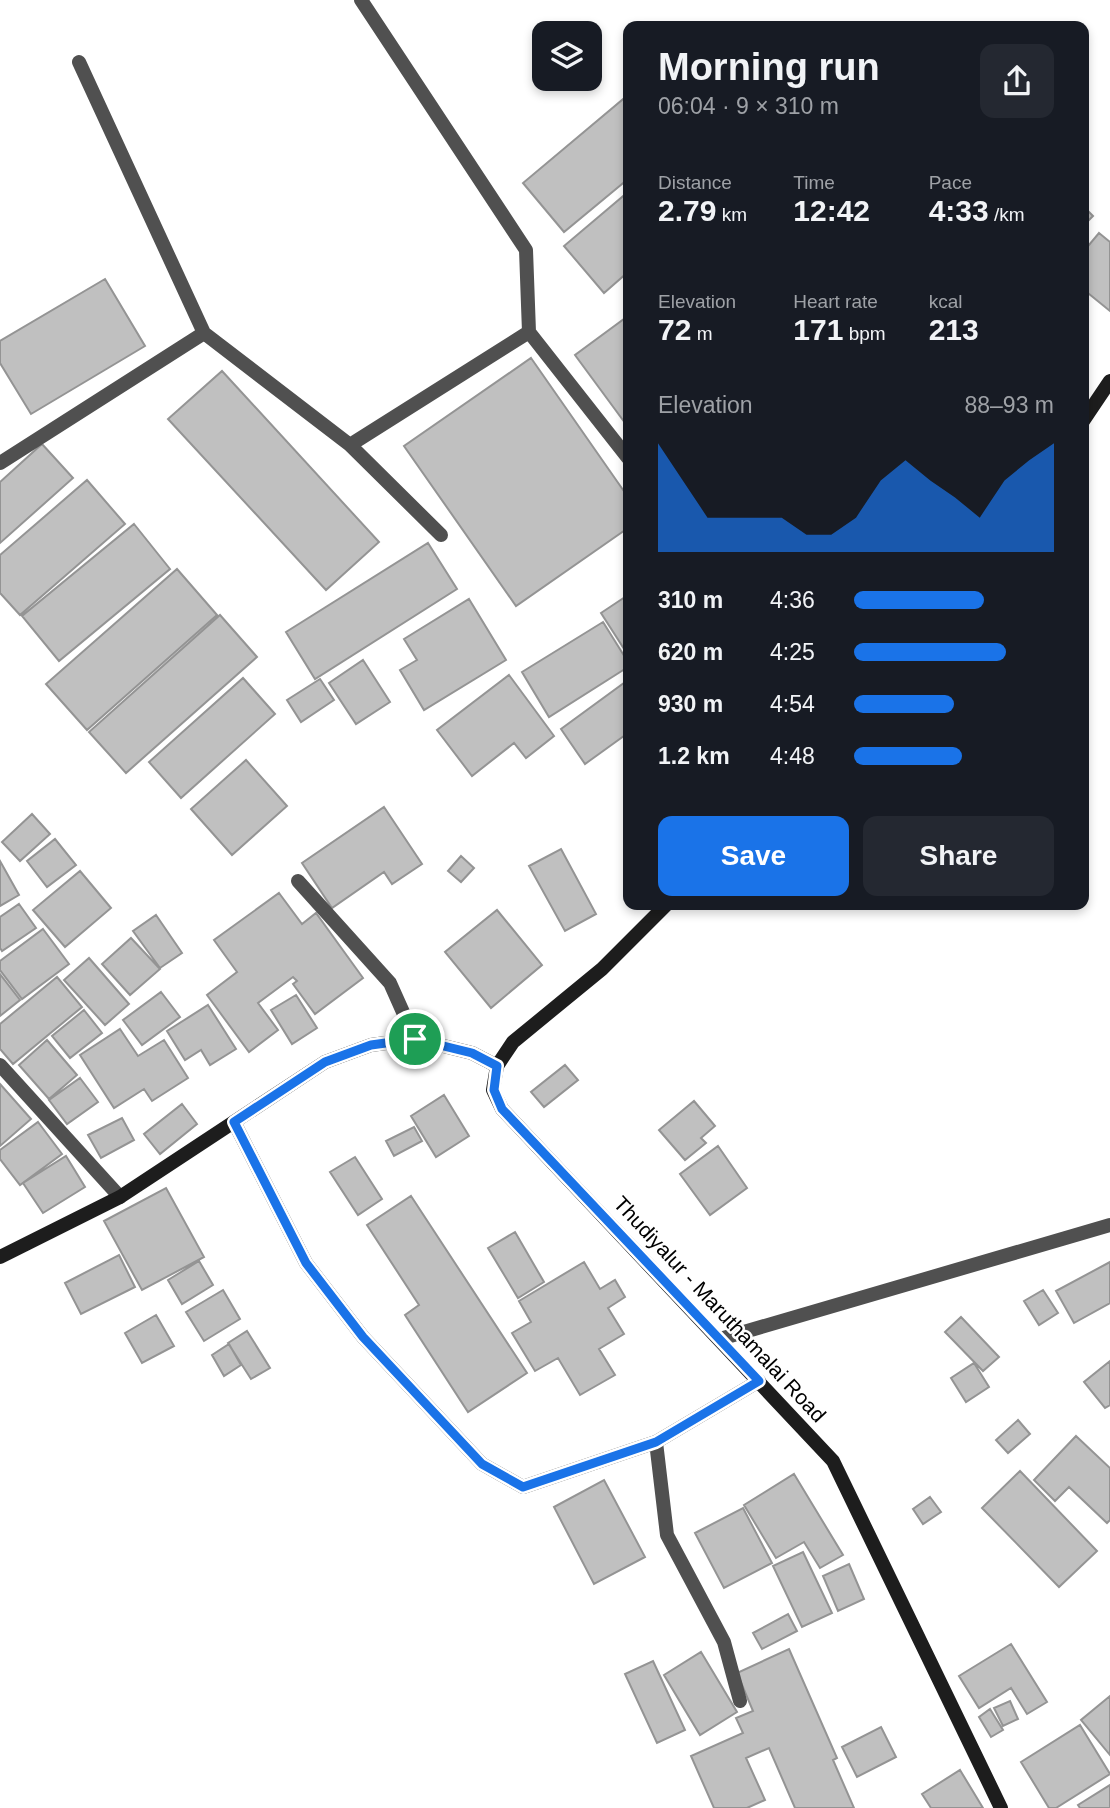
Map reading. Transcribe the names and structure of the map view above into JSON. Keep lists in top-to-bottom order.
{
  "streets": {
    "main road": ["Thudiyalur - Maruthamalai Road"]
  },
  "page": {
    "heading": ["Morning run", "06:04 · 9 × 310 m"],
    "stats": [
      ["Distance", "2.79 km"],
      ["Time", "12:42"],
      ["Pace", "4:33 /km"],
      ["Elevation", "72 m"],
      ["Heart rate", "171 bpm"],
      ["kcal", "213"]
    ],
    "chart": ["Elevation", "88–93 m"],
    "list": [
      {
        "name": "310 m",
        "note": "4:36"
      },
      {
        "name": "620 m",
        "note": "4:25"
      },
      {
        "name": "930 m",
        "note": "4:54"
      },
      {
        "name": "1.2 km",
        "note": "4:48"
      }
    ],
    "buttons": ["Save", "Share"]
  }
}
